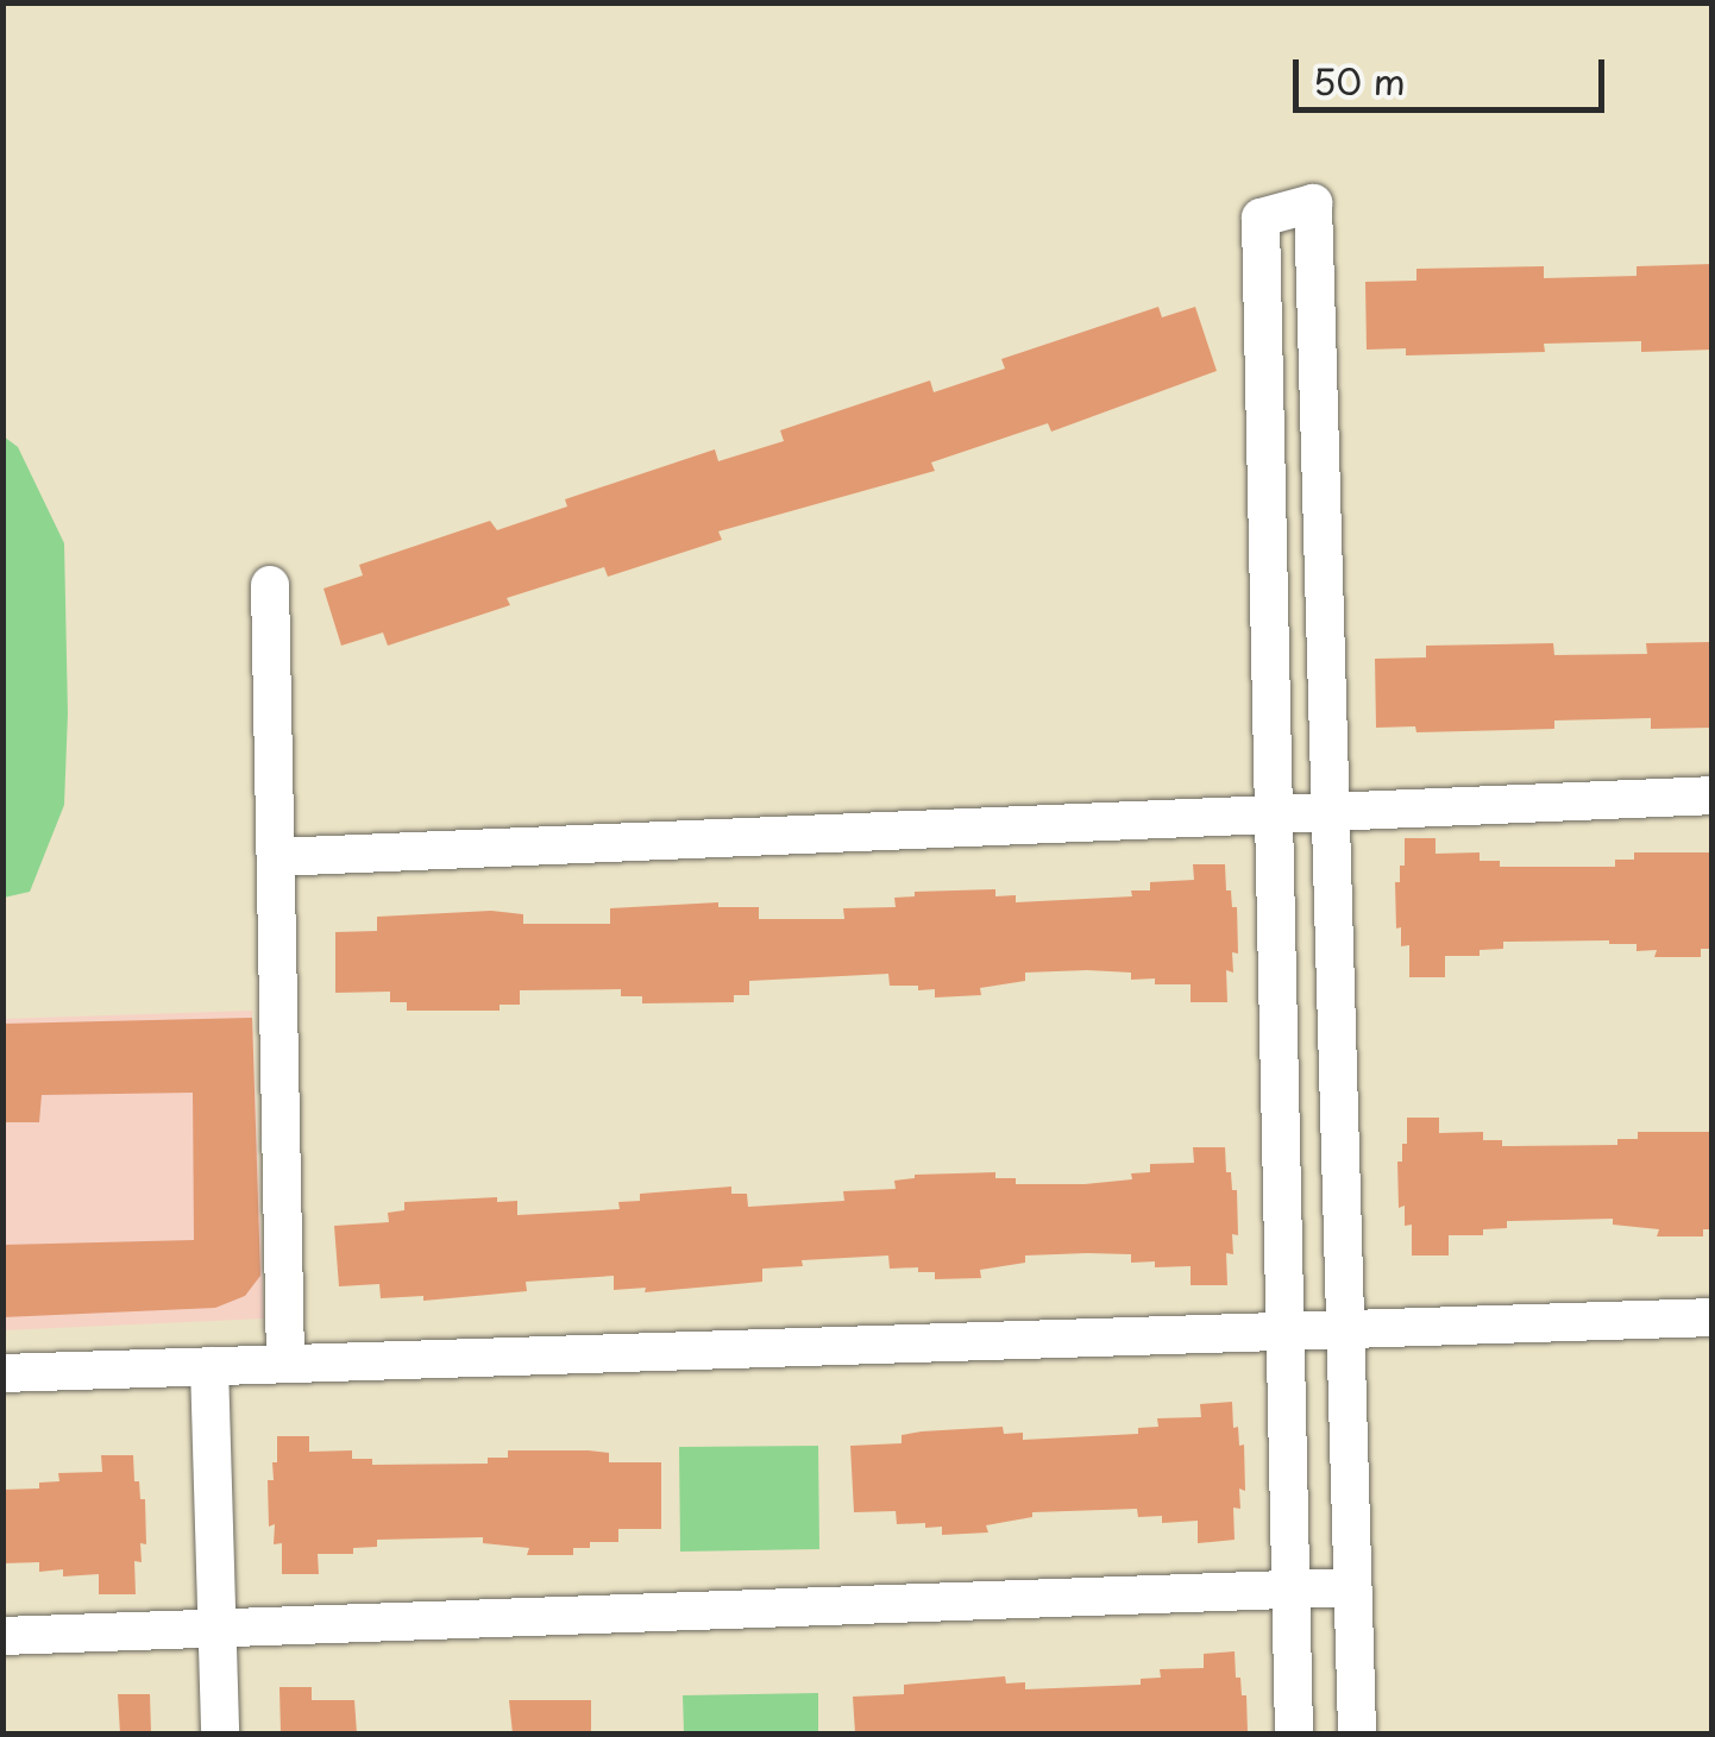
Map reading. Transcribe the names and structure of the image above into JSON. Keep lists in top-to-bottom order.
{
  "scale_bar": "50 m"
}
